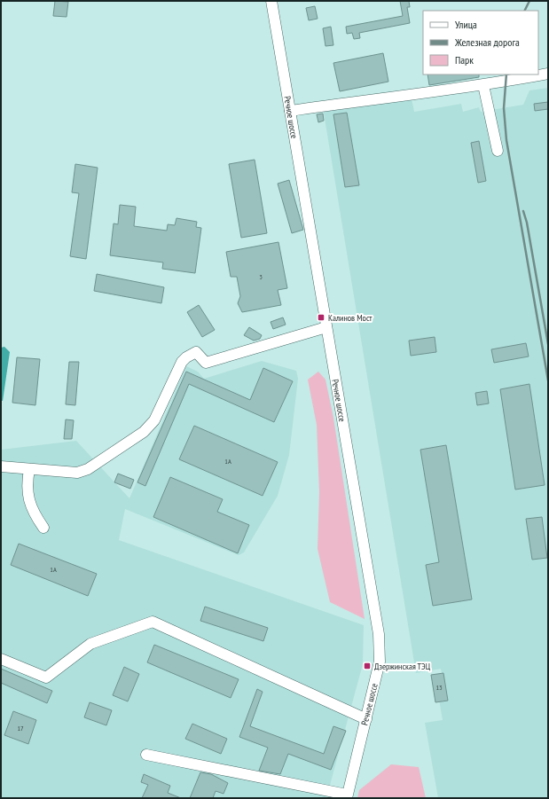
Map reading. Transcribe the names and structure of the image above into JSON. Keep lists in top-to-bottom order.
{
  "streets": {
    "street": ["Речное шоссе"]
  },
  "places": {
    "transit": ["Калинов Мост", "Дзержинская ТЭЦ"]
  },
  "house_numbers": [
    "3",
    "1А",
    "1А",
    "13",
    "17"
  ],
  "legend": ["Улица", "Железная дорога", "Парк"]
}
